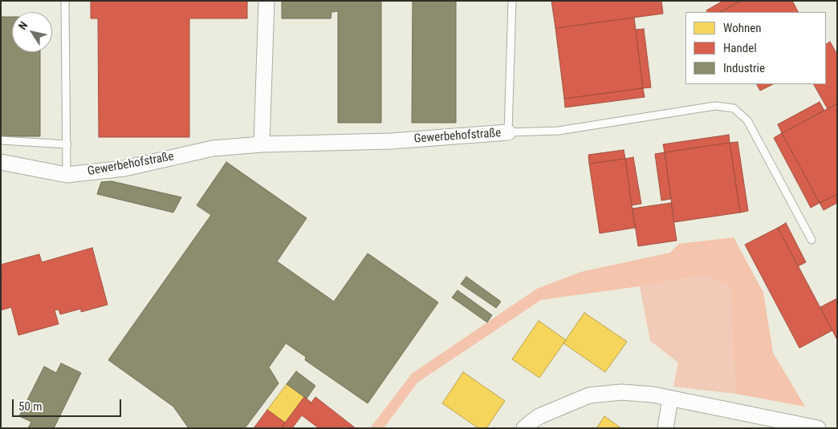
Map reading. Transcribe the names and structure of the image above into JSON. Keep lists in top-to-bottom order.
{
  "streets": {
    "street": ["Gewerbehofstraße"]
  },
  "legend": ["Wohnen", "Handel", "Industrie"],
  "scale_bar": "50 m",
  "north": "top left"
}
